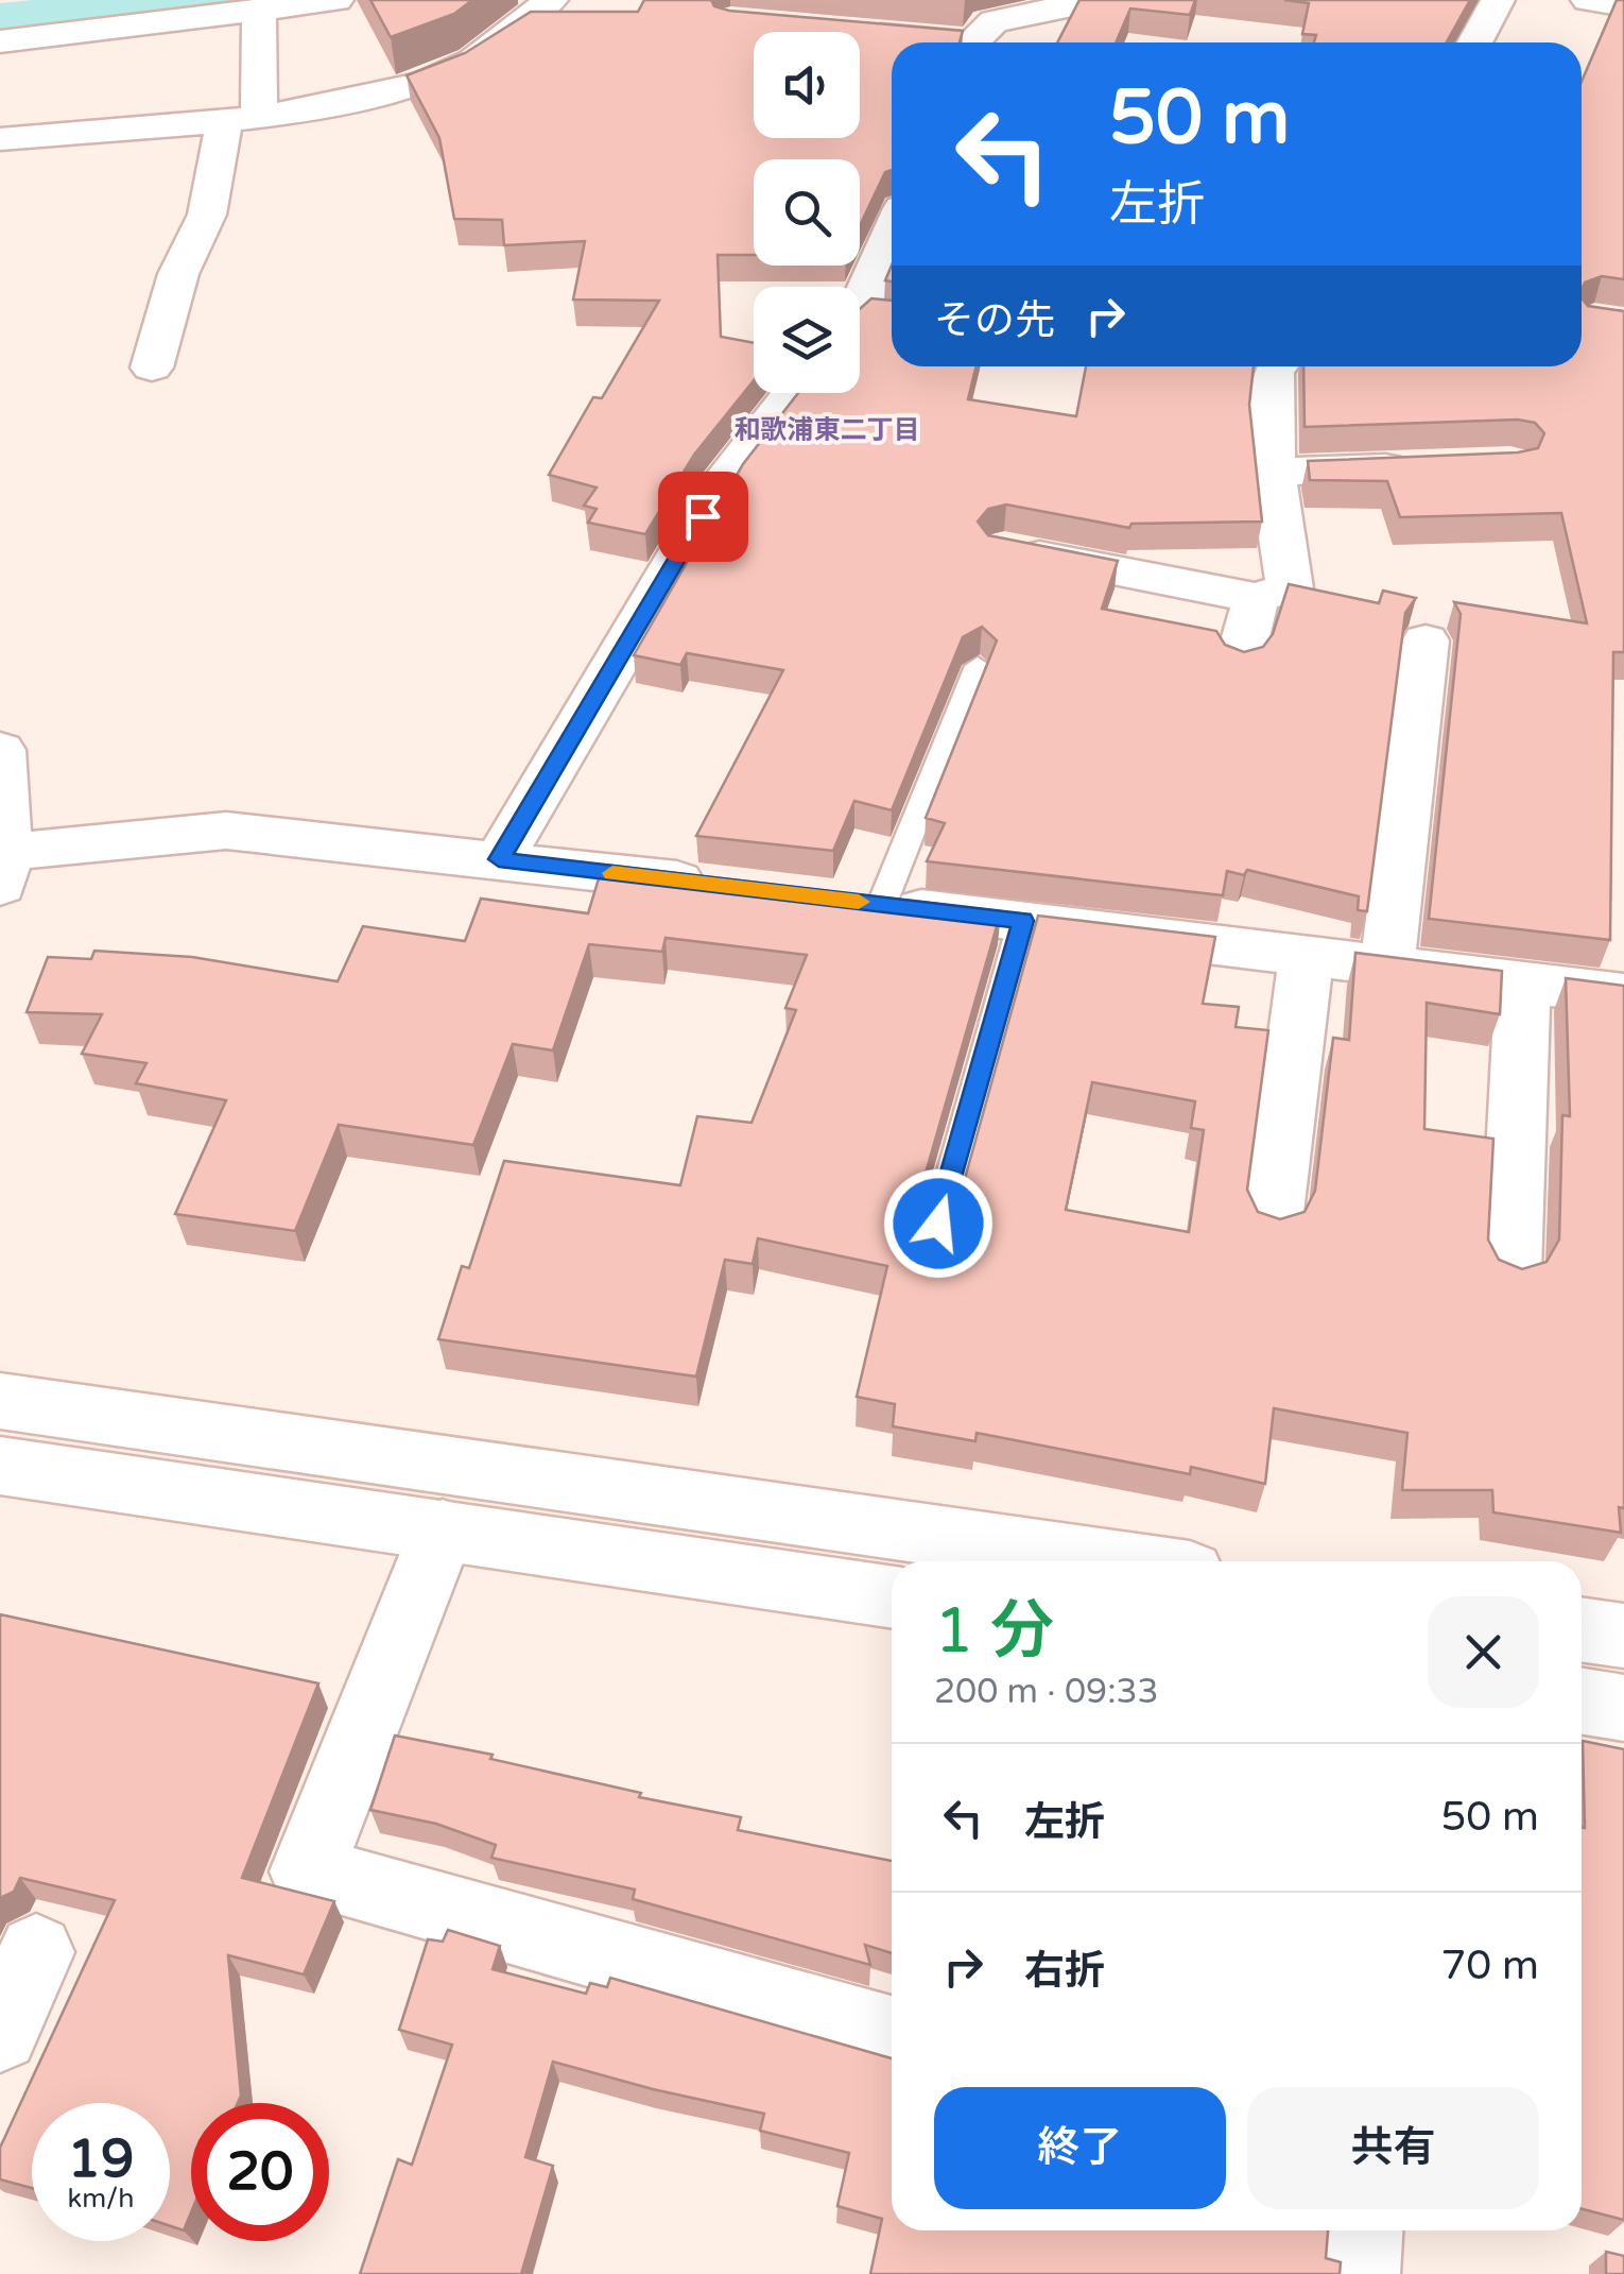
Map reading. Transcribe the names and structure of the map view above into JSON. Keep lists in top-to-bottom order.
{
  "districts": ["和歌浦東二丁目"],
  "page": {
    "turn": ["50 m", "左折"],
    "then": "その先",
    "heading": ["1 分", "200 m · 09:33"],
    "list": [
      {
        "name": "左折",
        "value": "50 m"
      },
      {
        "name": "右折",
        "value": "70 m"
      }
    ],
    "buttons": ["終了", "共有"],
    "speed": "19 km/h",
    "limit": "20"
  }
}
